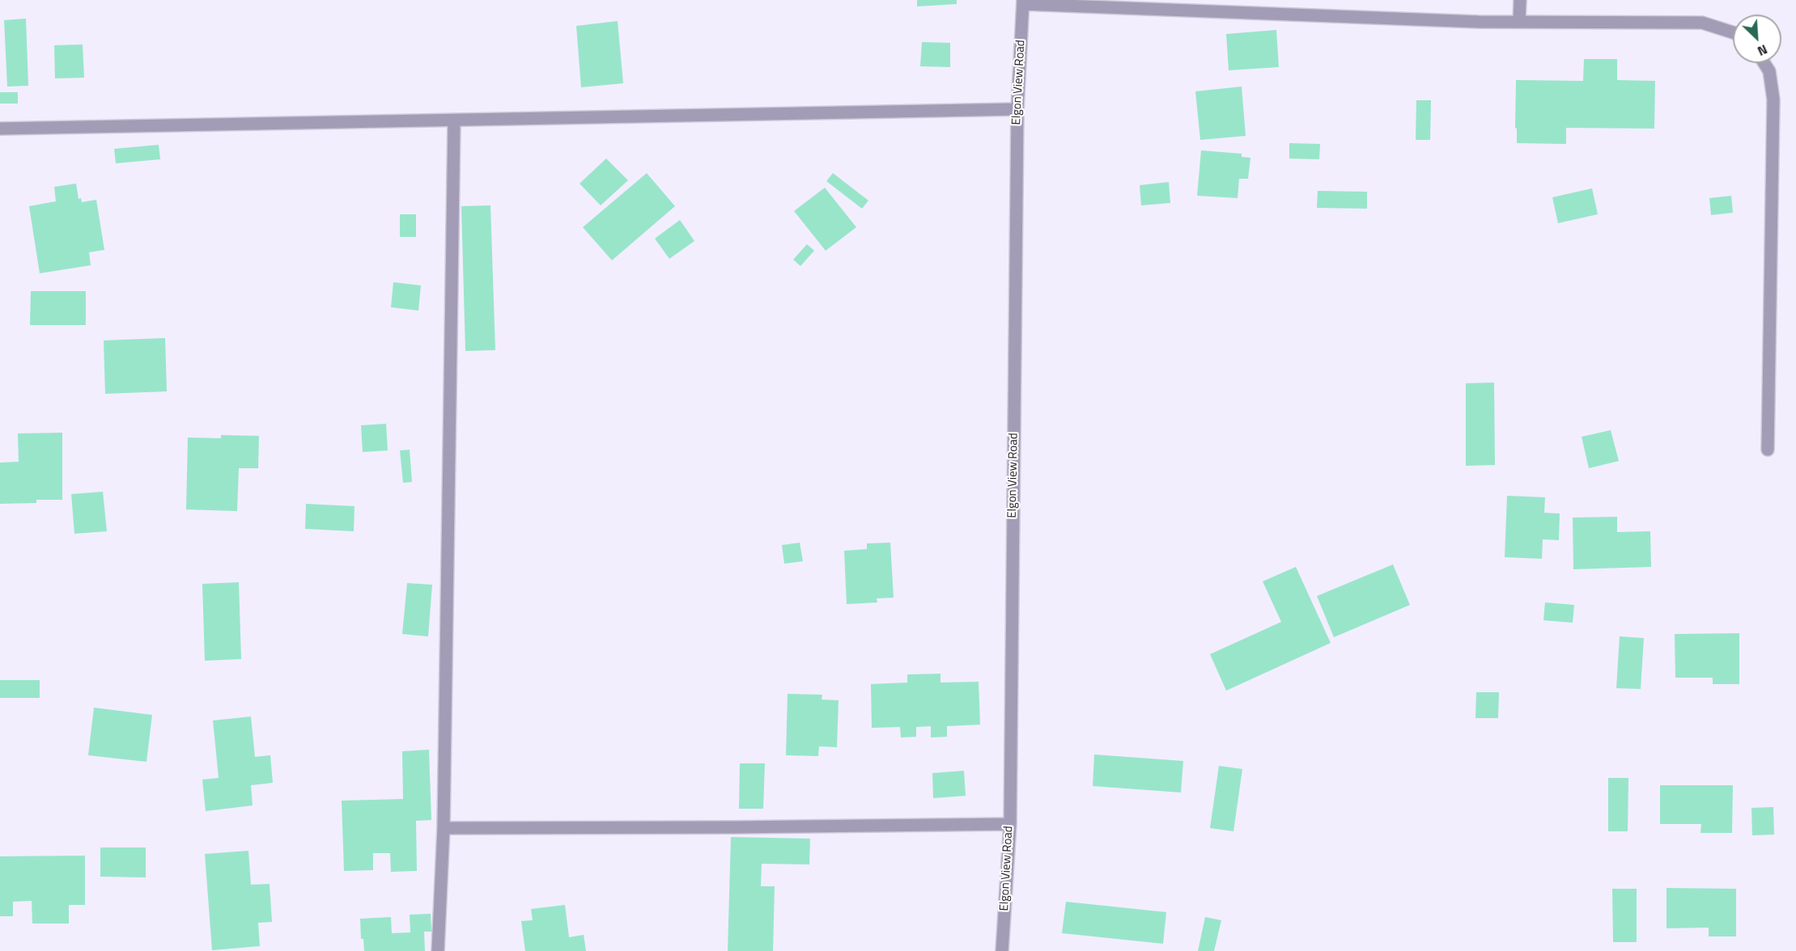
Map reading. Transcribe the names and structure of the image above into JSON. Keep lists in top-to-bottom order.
{
  "streets": {
    "street": ["Elgon View Road"]
  },
  "north": "bottom right"
}
